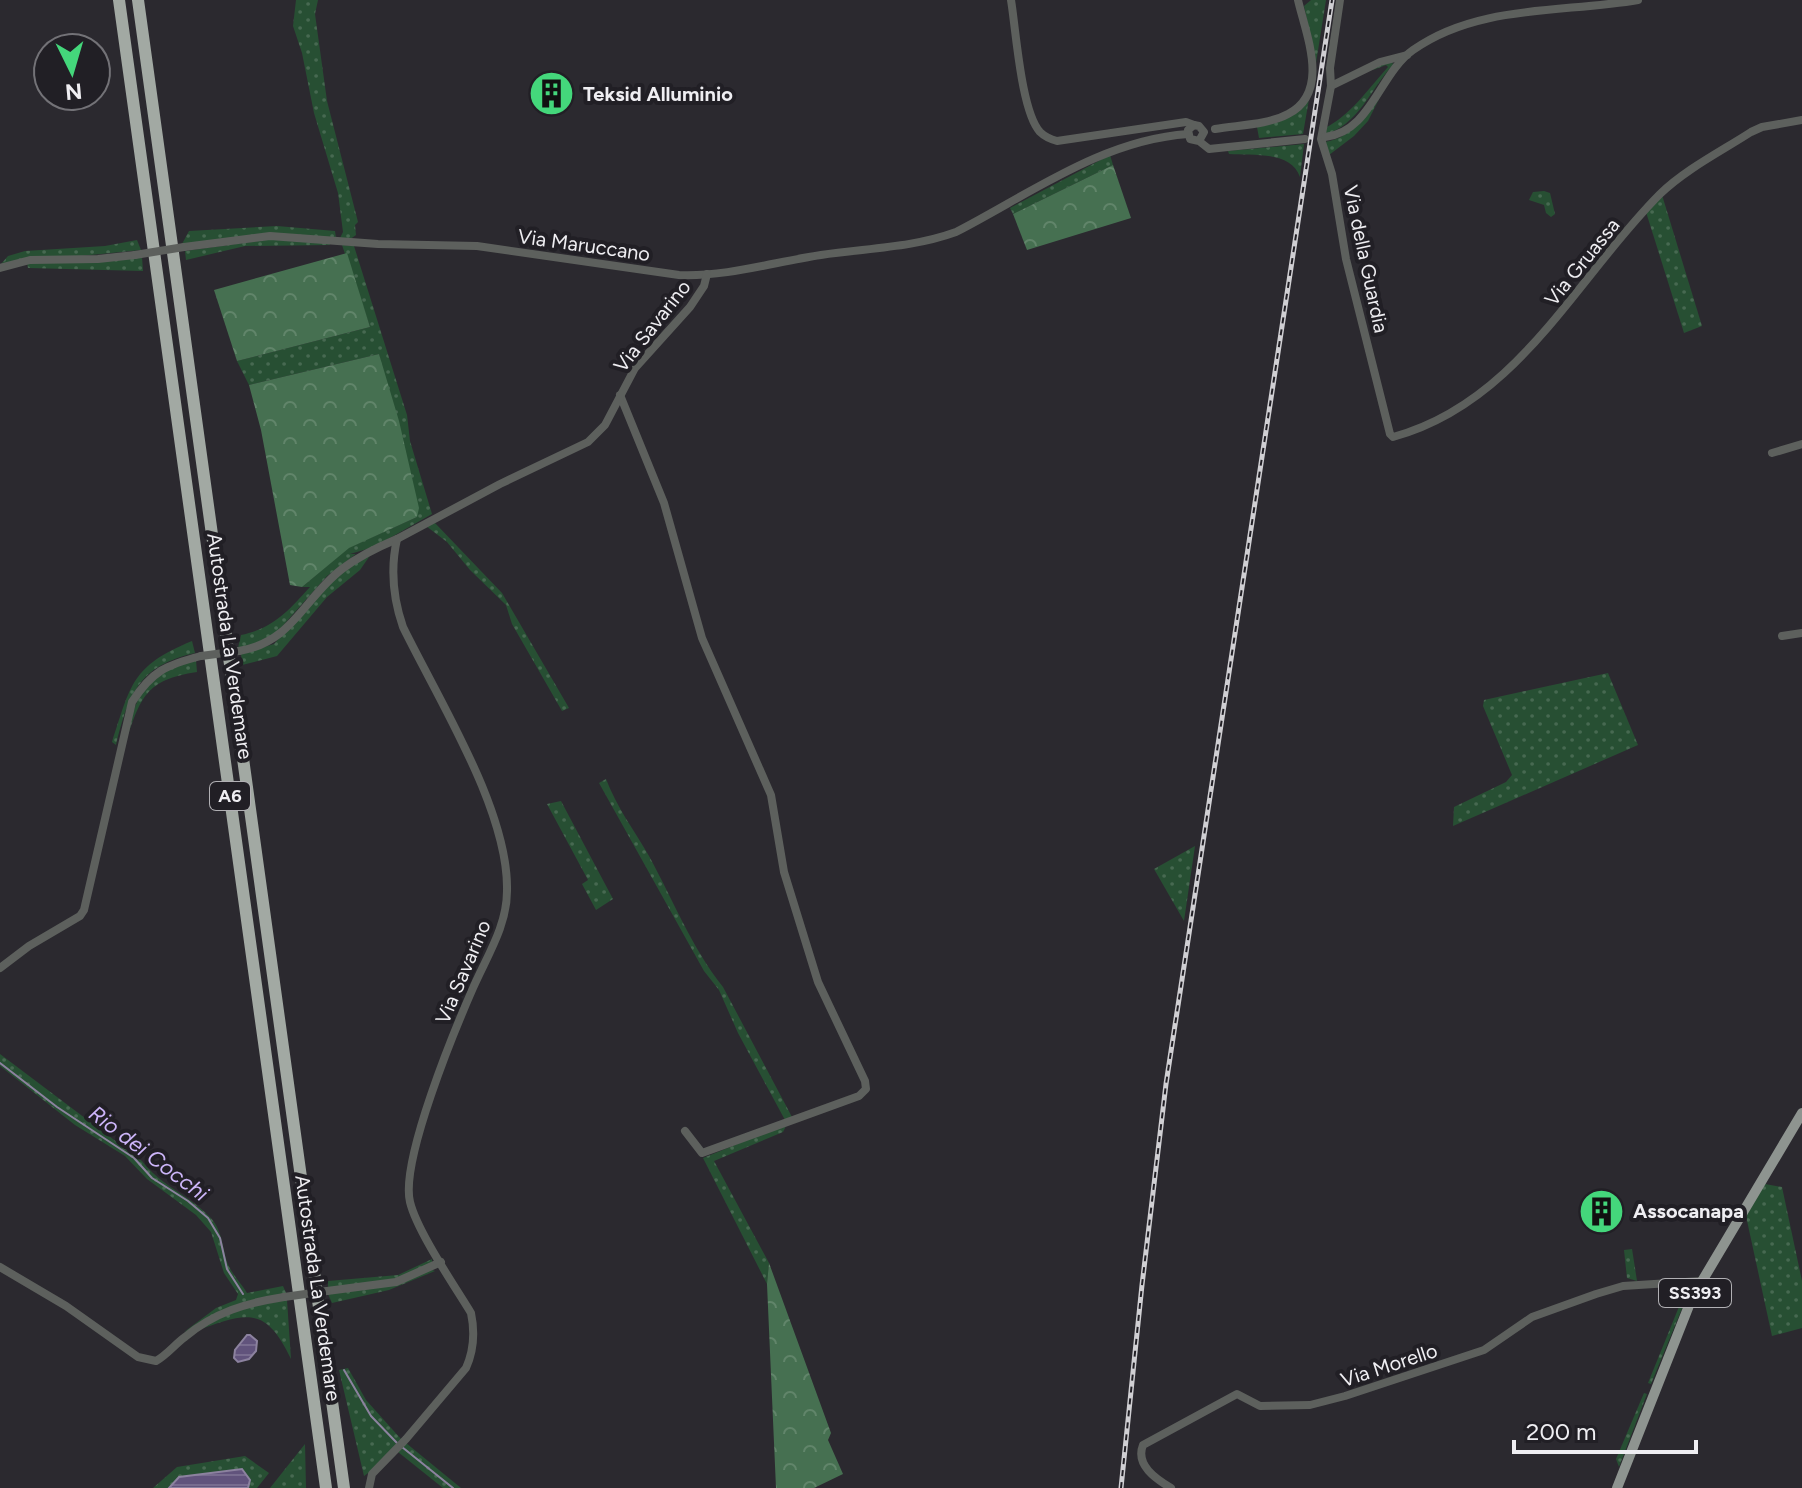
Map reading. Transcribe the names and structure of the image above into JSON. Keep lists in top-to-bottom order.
{
  "streets": {
    "highway": ["Autostrada La Verdemare", "A6"],
    "main road": ["SS393"],
    "street": [
      "Via Maruccano",
      "Via della Guardia",
      "Via Gruassa",
      "Via Savarino",
      "Via Morello"
    ]
  },
  "crossings": [
    ["Via Maruccano", "Via Savarino"],
    ["Via della Guardia", "Via Gruassa"],
    ["SS393", "Via Morello"]
  ],
  "water": ["Rio dei Cocchi"],
  "places": {
    "building": ["Teksid Alluminio", "Assocanapa"]
  },
  "scale_bar": "200 m",
  "north": "bottom"
}
